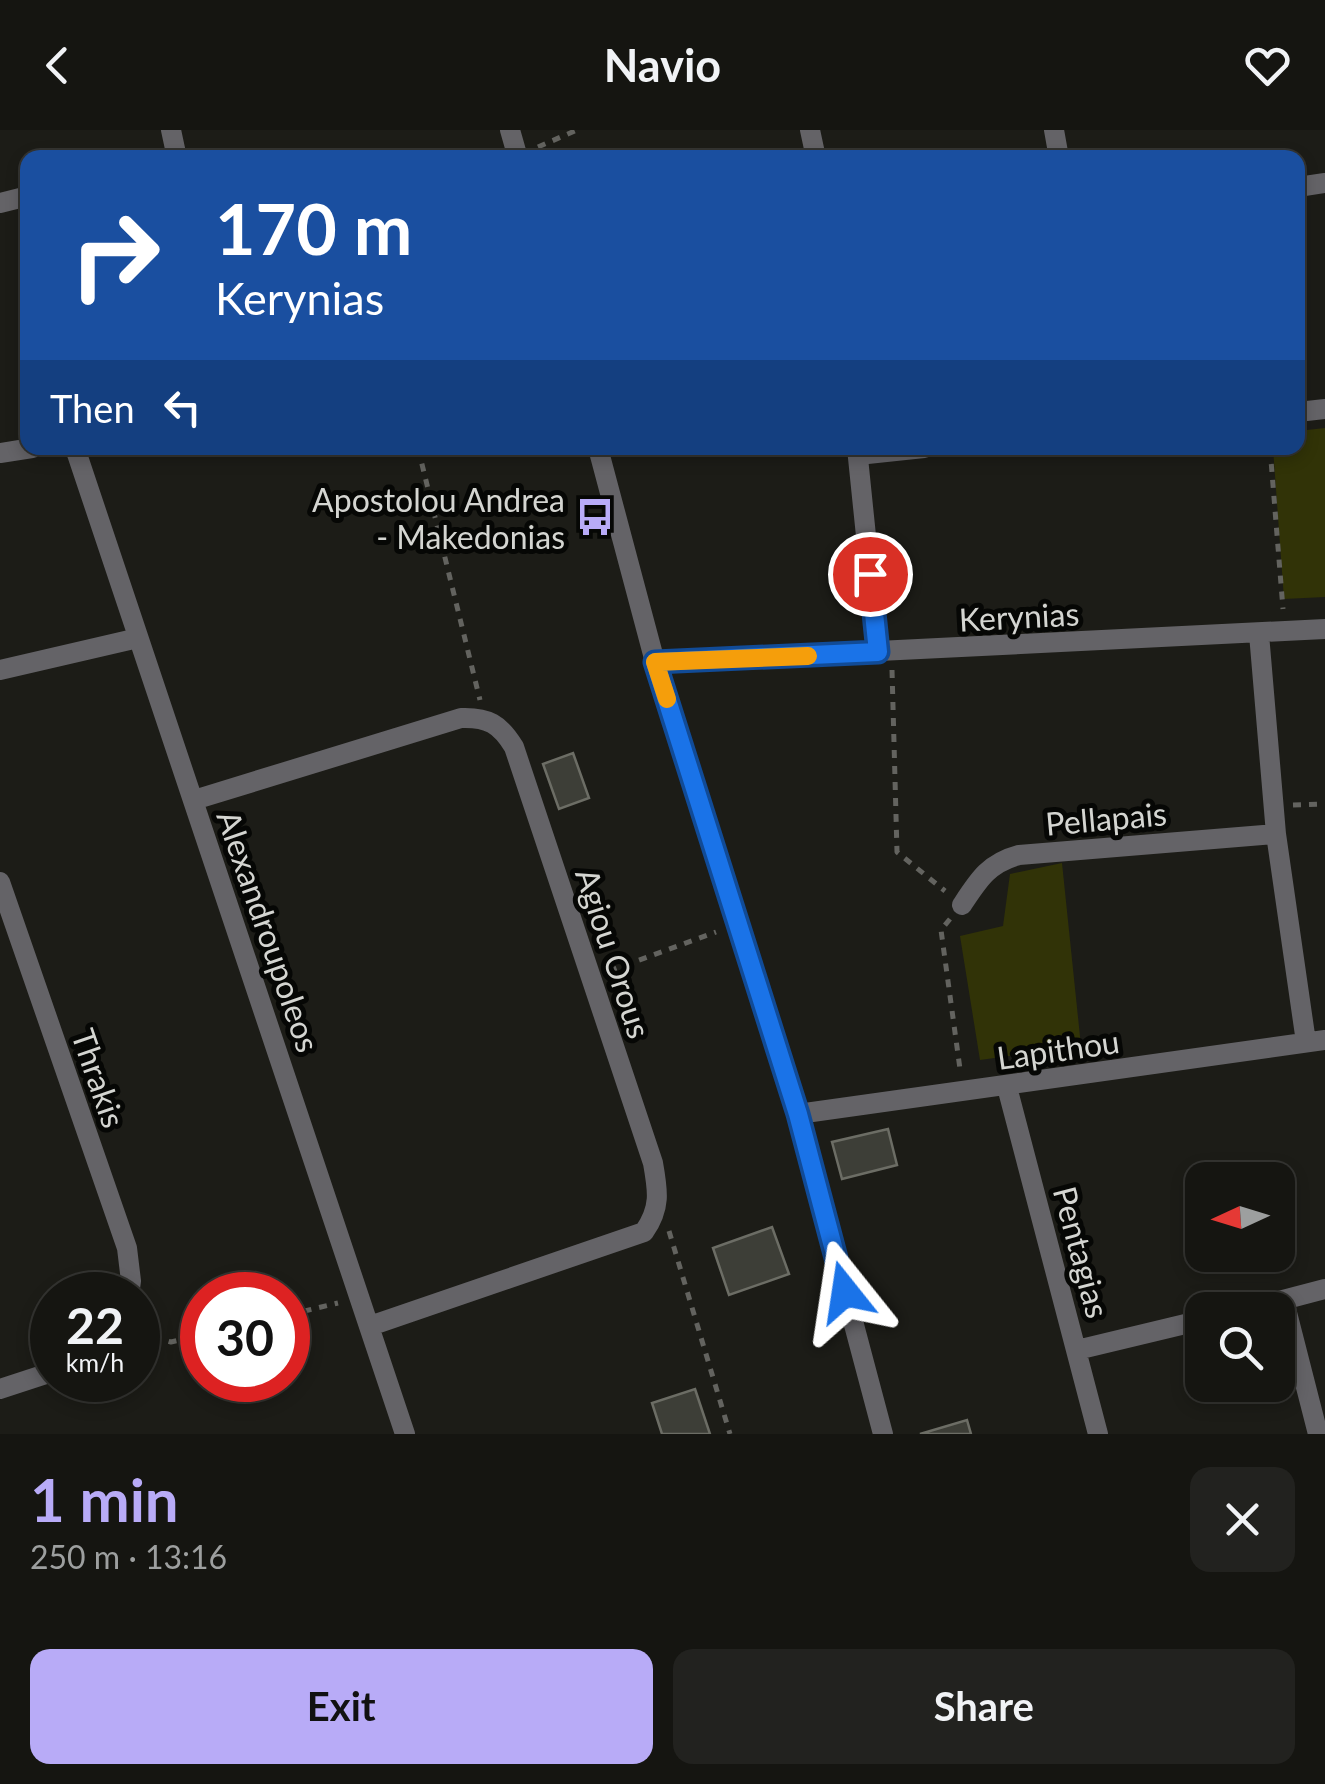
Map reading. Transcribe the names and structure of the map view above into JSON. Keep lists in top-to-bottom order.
{
  "streets": {
    "street": [
      "Kerynias",
      "Pellapais",
      "Alexandroupoleos",
      "Agiou Orous",
      "Lapithou",
      "Thrakis",
      "Pentagias"
    ]
  },
  "crossings": [
    ["Alexandroupoleos", "Agiou Orous"],
    ["Lapithou", "Pentagias"]
  ],
  "places": {
    "bus stop": ["Apostolou Andrea - Makedonias"]
  },
  "north": "left",
  "page": {
    "header": "Navio",
    "turn": ["170 m", "Kerynias"],
    "then": "Then",
    "speed": "22 km/h",
    "limit": "30",
    "heading": ["1 min", "250 m · 13:16"],
    "buttons": ["Exit", "Share"]
  }
}
